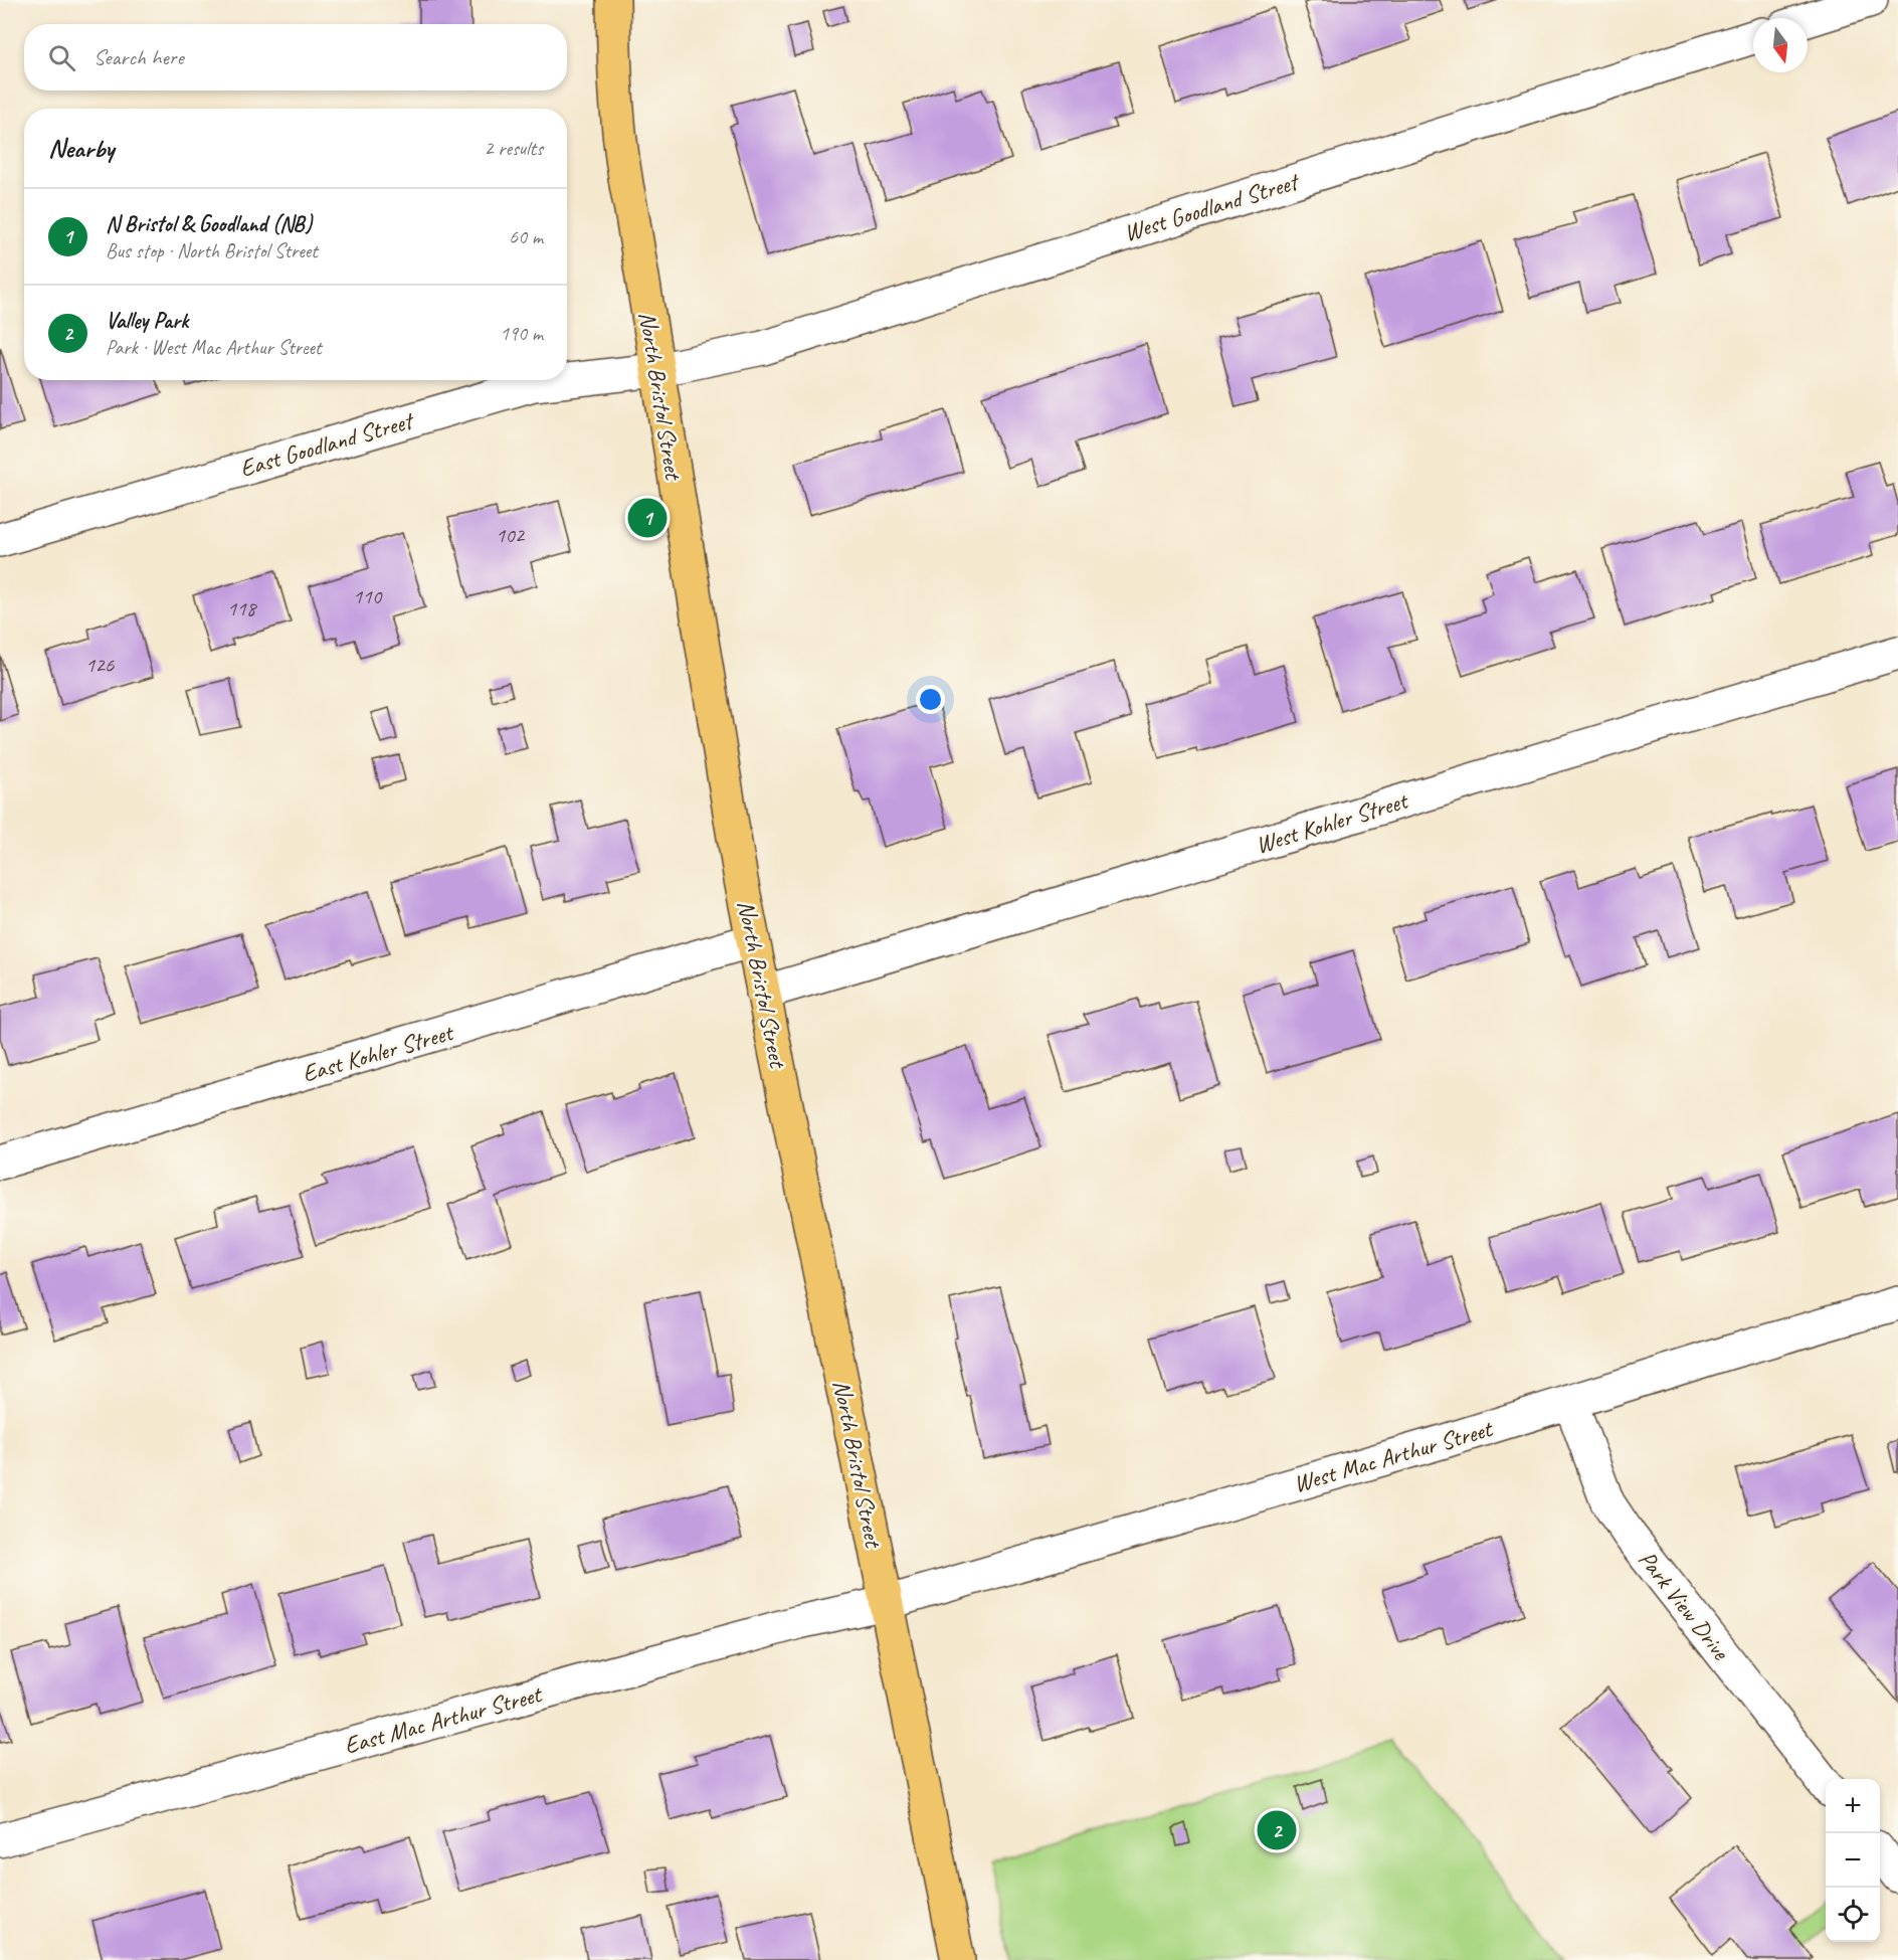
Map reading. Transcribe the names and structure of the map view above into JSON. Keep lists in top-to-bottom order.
{
  "streets": {
    "main road": ["North Bristol Street"],
    "street": [
      "West Goodland Street",
      "East Goodland Street",
      "West Kohler Street",
      "East Kohler Street",
      "West Mac Arthur Street",
      "Park View Drive",
      "East Mac Arthur Street"
    ]
  },
  "crossings": [
    ["West Goodland Street", "North Bristol Street"],
    ["West Goodland Street", "East Goodland Street"],
    ["North Bristol Street", "East Goodland Street"],
    ["North Bristol Street", "West Kohler Street"],
    ["North Bristol Street", "East Kohler Street"],
    ["North Bristol Street", "West Mac Arthur Street"],
    ["North Bristol Street", "East Mac Arthur Street"],
    ["West Mac Arthur Street", "Park View Drive"],
    ["West Mac Arthur Street", "East Mac Arthur Street"]
  ],
  "house_numbers": [
    "102",
    "110",
    "118",
    "126"
  ],
  "north": "bottom",
  "page": {
    "search": "Search here",
    "heading": ["Nearby", "2 results"],
    "list": [
      {
        "mark": "1",
        "name": "N Bristol & Goodland (NB)",
        "note": "Bus stop · North Bristol Street",
        "value": "60 m"
      },
      {
        "mark": "2",
        "name": "Valley Park",
        "note": "Park · West Mac Arthur Street",
        "value": "190 m"
      }
    ],
    "pins": ["1", "2"],
    "map_buttons": ["+", "−"]
  }
}
